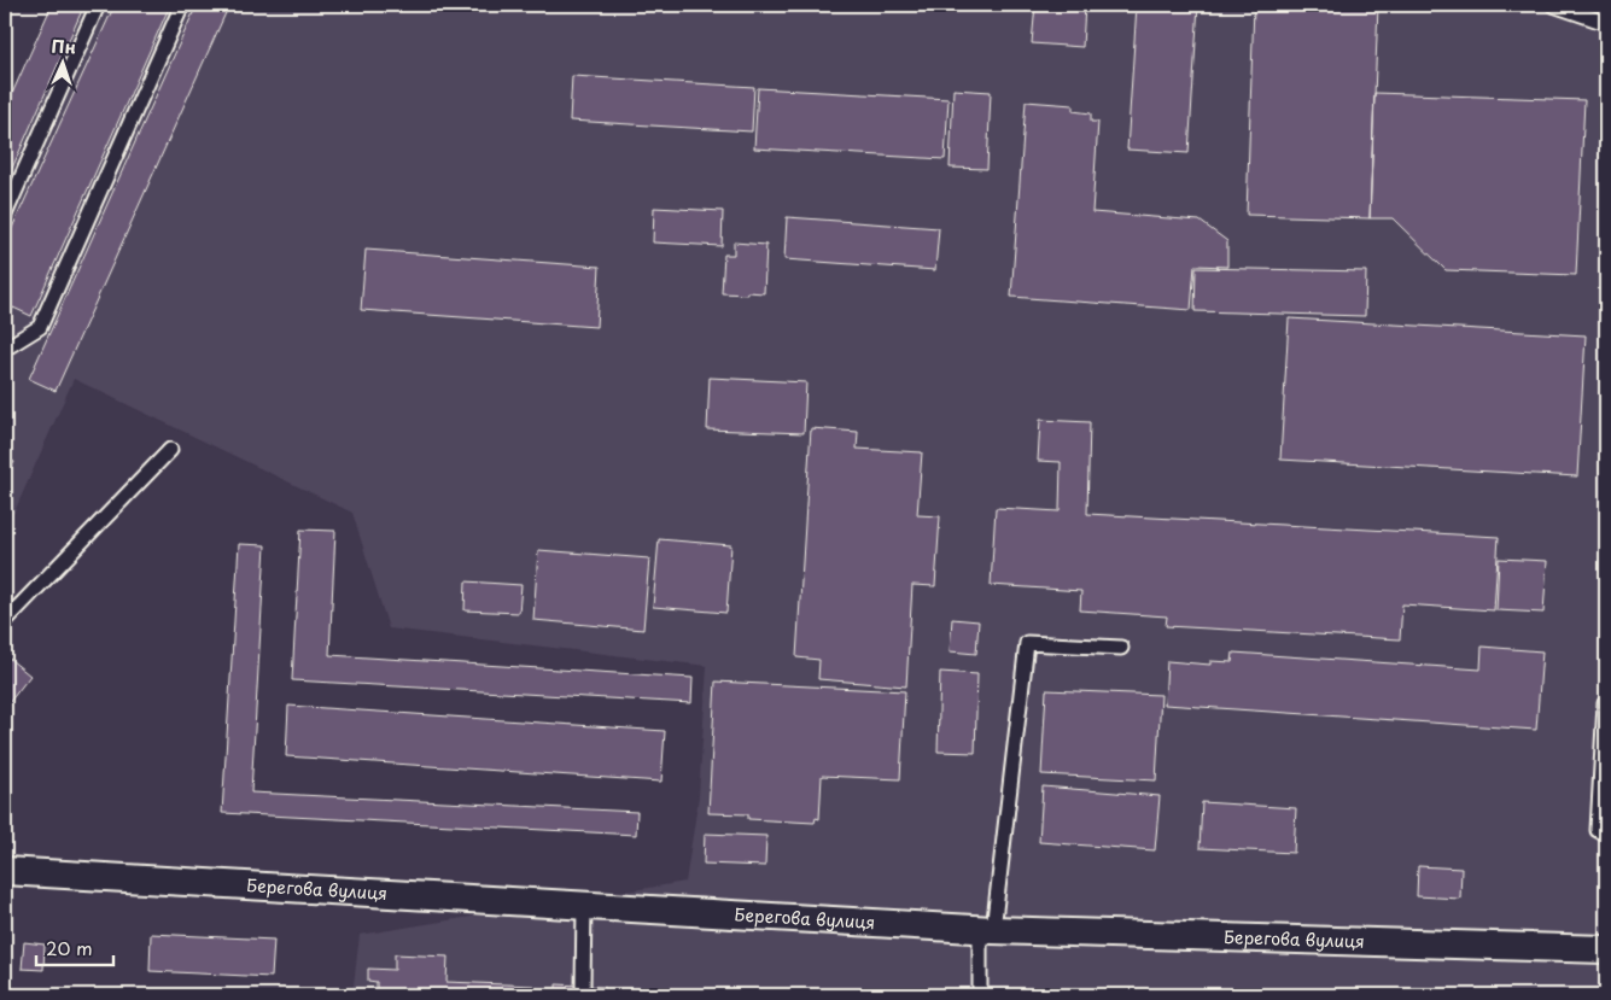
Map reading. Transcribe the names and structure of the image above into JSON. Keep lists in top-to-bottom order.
{
  "streets": {
    "street": ["Берегова вулиця"]
  },
  "scale_bar": "20 m",
  "north": "top"
}
